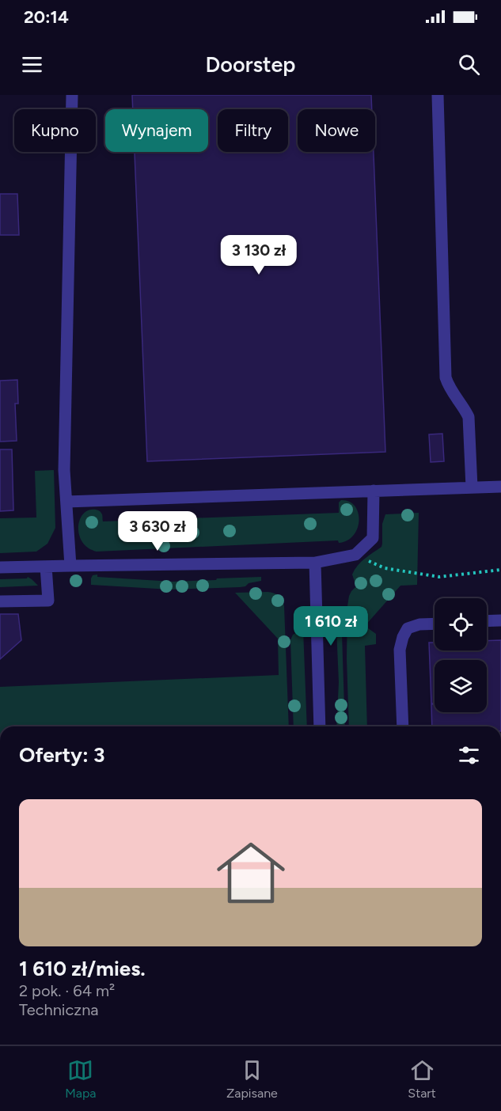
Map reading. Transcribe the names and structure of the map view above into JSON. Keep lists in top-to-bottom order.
{
  "page": {
    "status": "20:14",
    "header": "Doorstep",
    "chip": [
      "Kupno",
      "Wynajem",
      "Filtry",
      "Nowe"
    ],
    "price": ["3 130 zł", "3 630 zł", "1 610 zł"],
    "heading": "Oferty: 3",
    "list": [
      {
        "name": "1 610 zł/mies.",
        "note": "2 pok. · 64 m² · Techniczna"
      }
    ],
    "tabs": ["Mapa", "Zapisane", "Start"]
  }
}
